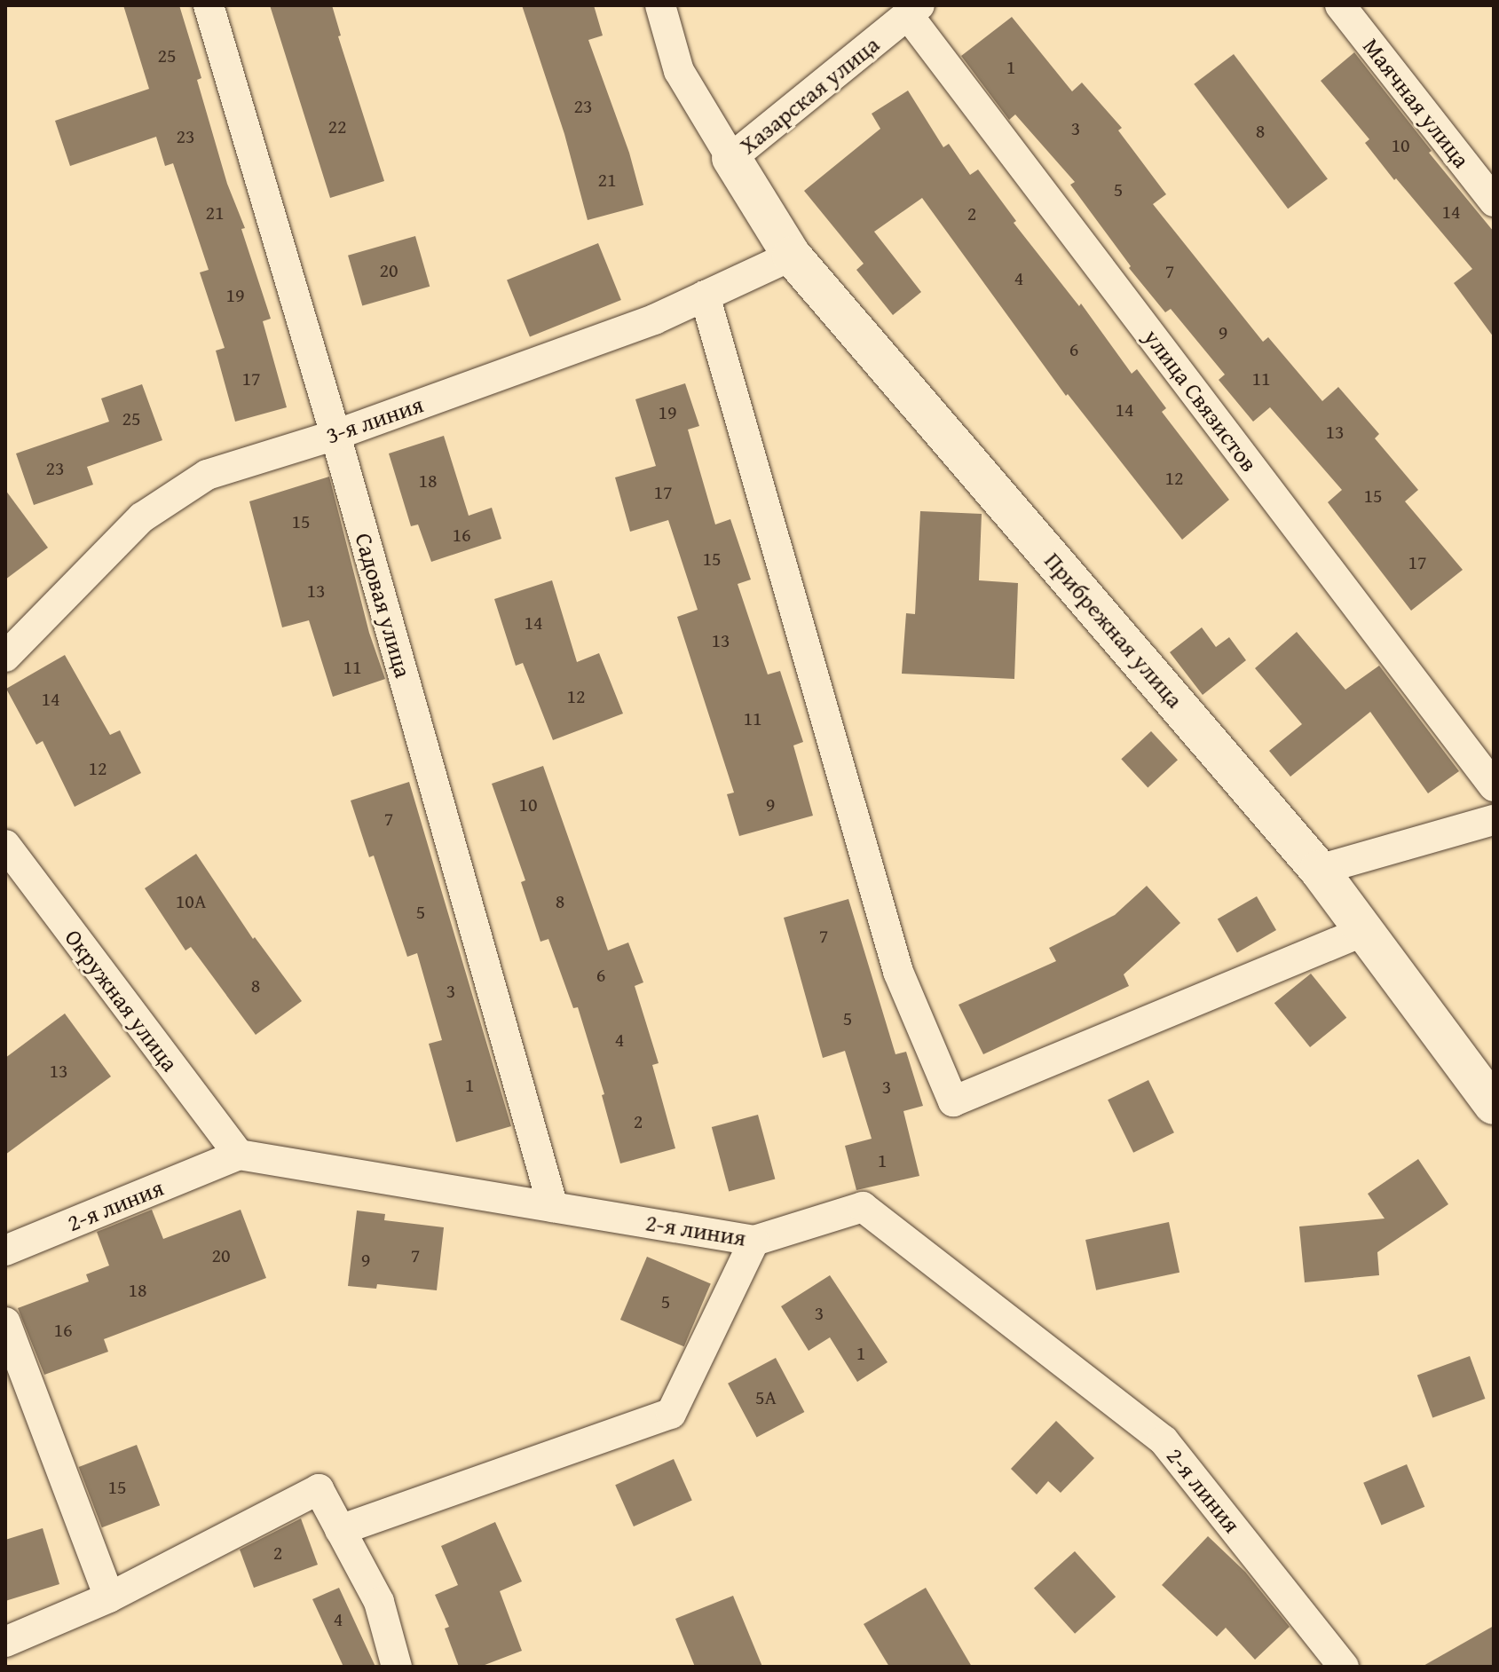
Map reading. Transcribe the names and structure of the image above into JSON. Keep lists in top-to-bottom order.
{
  "streets": {
    "street": [
      "Хазарская улица",
      "Маячная улица",
      "улица Связистов",
      "3-я линия",
      "Садовая улица",
      "Прибрежная улица",
      "Окружная улица",
      "2-я линия"
    ]
  },
  "crossings": [
    ["Хазарская улица", "улица Связистов"],
    ["Хазарская улица", "Прибрежная улица"],
    ["3-я линия", "Садовая улица"],
    ["3-я линия", "Прибрежная улица"],
    ["Садовая улица", "2-я линия"],
    ["Окружная улица", "2-я линия"]
  ],
  "house_numbers": [
    "25",
    "1",
    "23",
    "22",
    "3",
    "8",
    "23",
    "10",
    "21",
    "5",
    "14",
    "21",
    "2",
    "20",
    "7",
    "4",
    "19",
    "9",
    "6",
    "17",
    "11",
    "14",
    "19",
    "25",
    "13",
    "23",
    "12",
    "18",
    "17",
    "15",
    "15",
    "16",
    "15",
    "17",
    "13",
    "14",
    "13",
    "11",
    "12",
    "14",
    "11",
    "12",
    "10",
    "9",
    "7",
    "10А",
    "8",
    "5",
    "7",
    "6",
    "8",
    "3",
    "5",
    "4",
    "13",
    "1",
    "3",
    "2",
    "1",
    "20",
    "7",
    "9",
    "18",
    "5",
    "3",
    "16",
    "1",
    "5А",
    "15",
    "2",
    "4"
  ]
}
